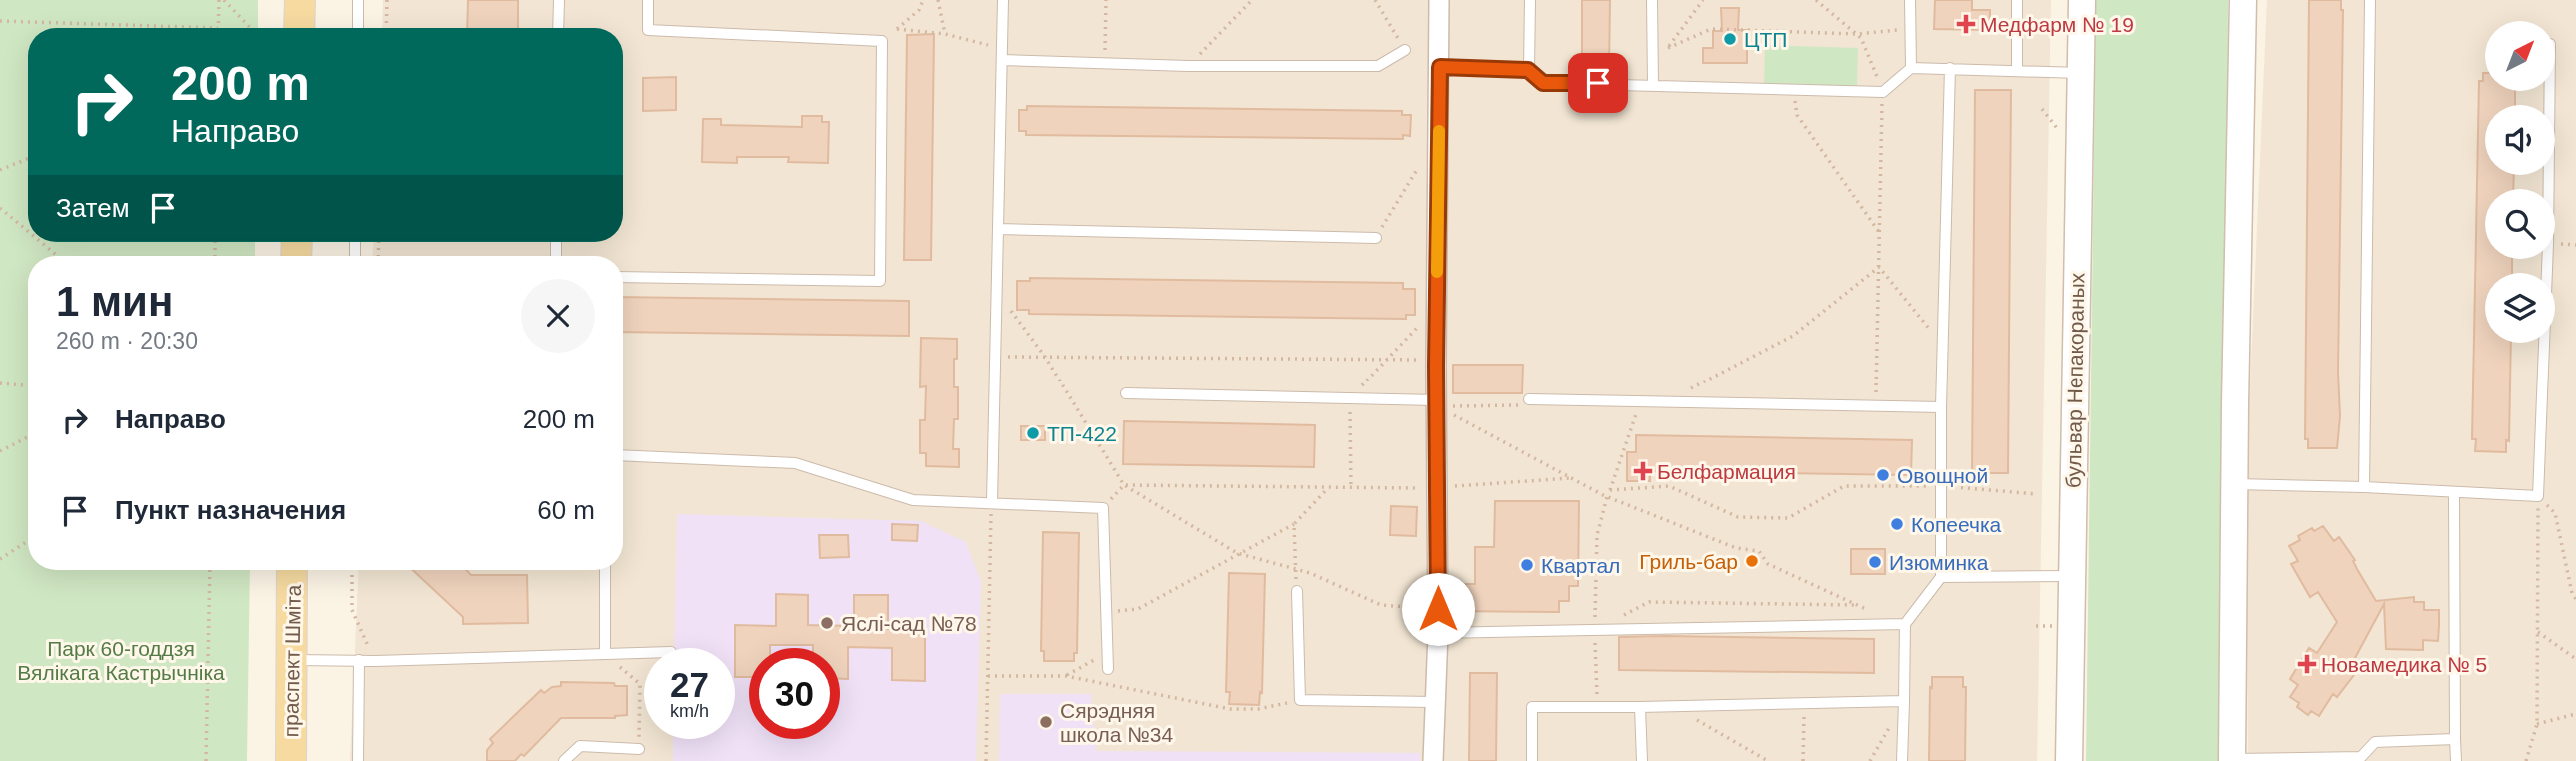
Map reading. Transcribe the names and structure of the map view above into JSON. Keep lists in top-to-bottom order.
{
  "streets": {
    "main road": ["бульвар Непакораных", "праспект Шміта"]
  },
  "parks": ["Парк 60-годдзя Вялікага Кастрычніка"],
  "places": {
    "health": ["Медфарм № 19", "Белфармация", "Новамедика № 5"],
    "other": [
      "ЦТП",
      "ТП-422",
      "Овощной",
      "Копеечка",
      "Гриль-бар",
      "Изюминка",
      "Квартал",
      "Яслі-сад №78",
      "Сярэдняя школа №34"
    ]
  },
  "north": "top right",
  "page": {
    "turn": ["200 m", "Направо"],
    "then": "Затем",
    "heading": ["1 мин", "260 m · 20:30"],
    "list": [
      {
        "name": "Направо",
        "value": "200 m"
      },
      {
        "name": "Пункт назначения",
        "value": "60 m"
      }
    ],
    "speed": "27 km/h",
    "limit": "30"
  }
}
